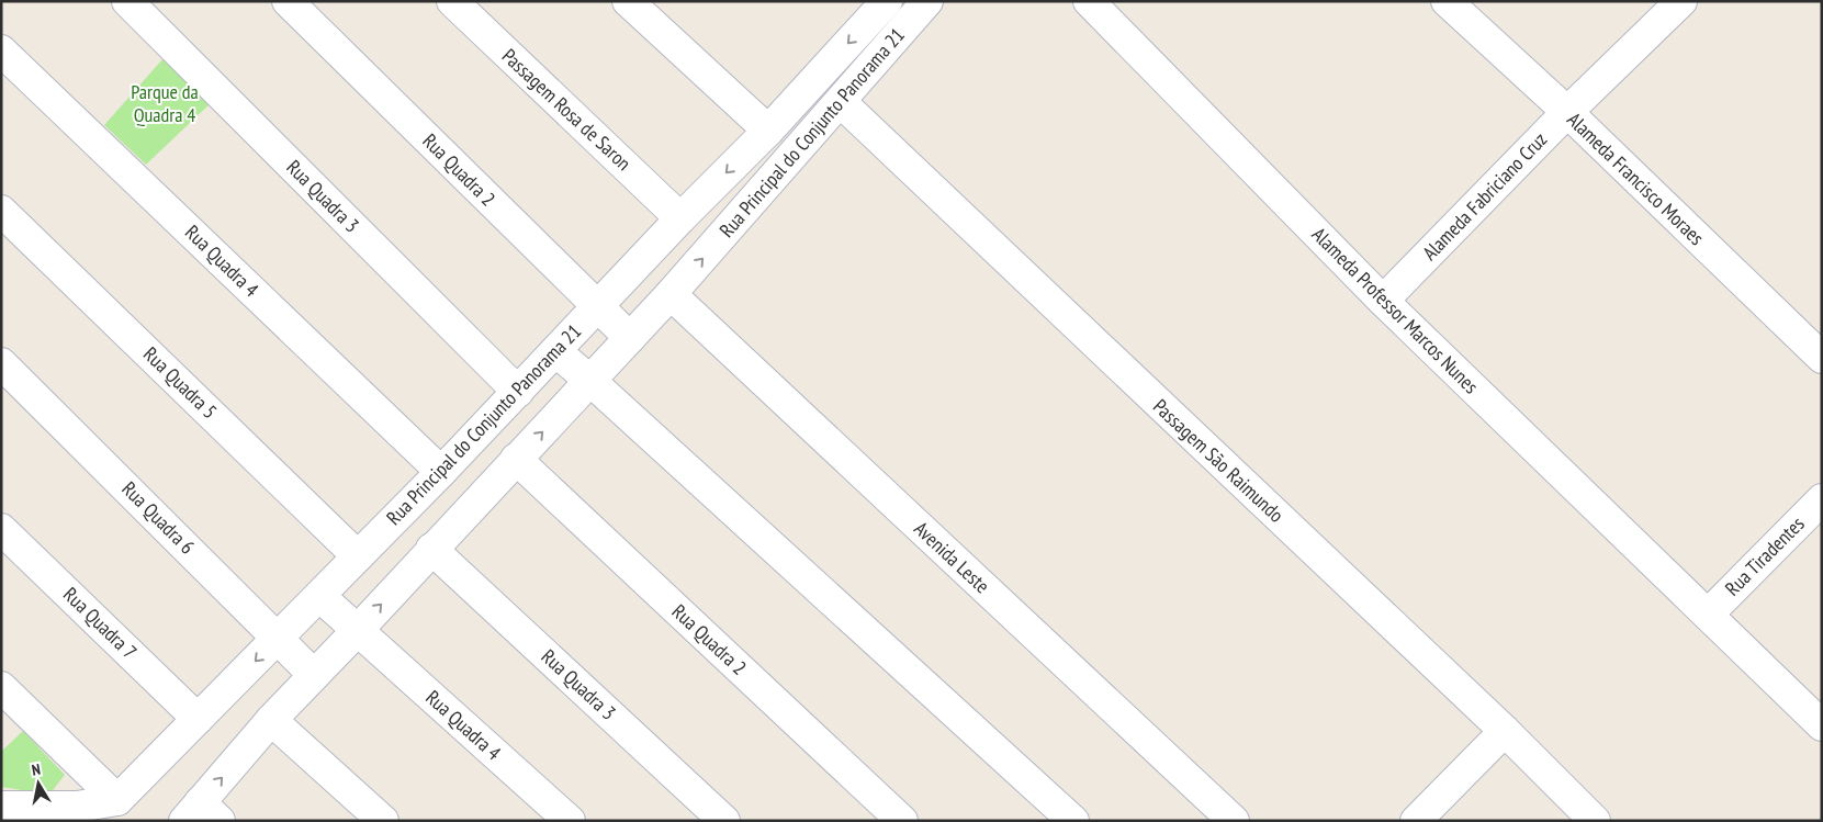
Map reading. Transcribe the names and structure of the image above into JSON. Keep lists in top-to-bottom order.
{
  "streets": {
    "street": [
      "Passagem Rosa de Saron",
      "Rua Principal do Conjunto Panorama 21",
      "Rua Quadra 2",
      "Alameda Francisco Moraes",
      "Rua Quadra 3",
      "Alameda Fabriciano Cruz",
      "Rua Quadra 4",
      "Alameda Professor Marcos Nunes",
      "Rua Quadra 5",
      "Passagem São Raimundo",
      "Rua Quadra 6",
      "Rua Tiradentes",
      "Avenida Leste",
      "Rua Quadra 7"
    ]
  },
  "crossings": [
    ["Passagem Rosa de Saron", "Rua Principal do Conjunto Panorama 21"],
    ["Rua Principal do Conjunto Panorama 21", "Rua Quadra 2"],
    ["Rua Principal do Conjunto Panorama 21", "Rua Quadra 3"],
    ["Rua Principal do Conjunto Panorama 21", "Rua Quadra 4"],
    ["Rua Principal do Conjunto Panorama 21", "Rua Quadra 5"],
    ["Rua Principal do Conjunto Panorama 21", "Passagem São Raimundo"],
    ["Rua Principal do Conjunto Panorama 21", "Rua Quadra 6"],
    ["Rua Principal do Conjunto Panorama 21", "Avenida Leste"],
    ["Rua Principal do Conjunto Panorama 21", "Rua Quadra 7"],
    ["Alameda Francisco Moraes", "Alameda Fabriciano Cruz"],
    ["Alameda Fabriciano Cruz", "Alameda Professor Marcos Nunes"],
    ["Alameda Professor Marcos Nunes", "Rua Tiradentes"]
  ],
  "parks": ["Parque da Quadra 4"],
  "north": "top"
}
